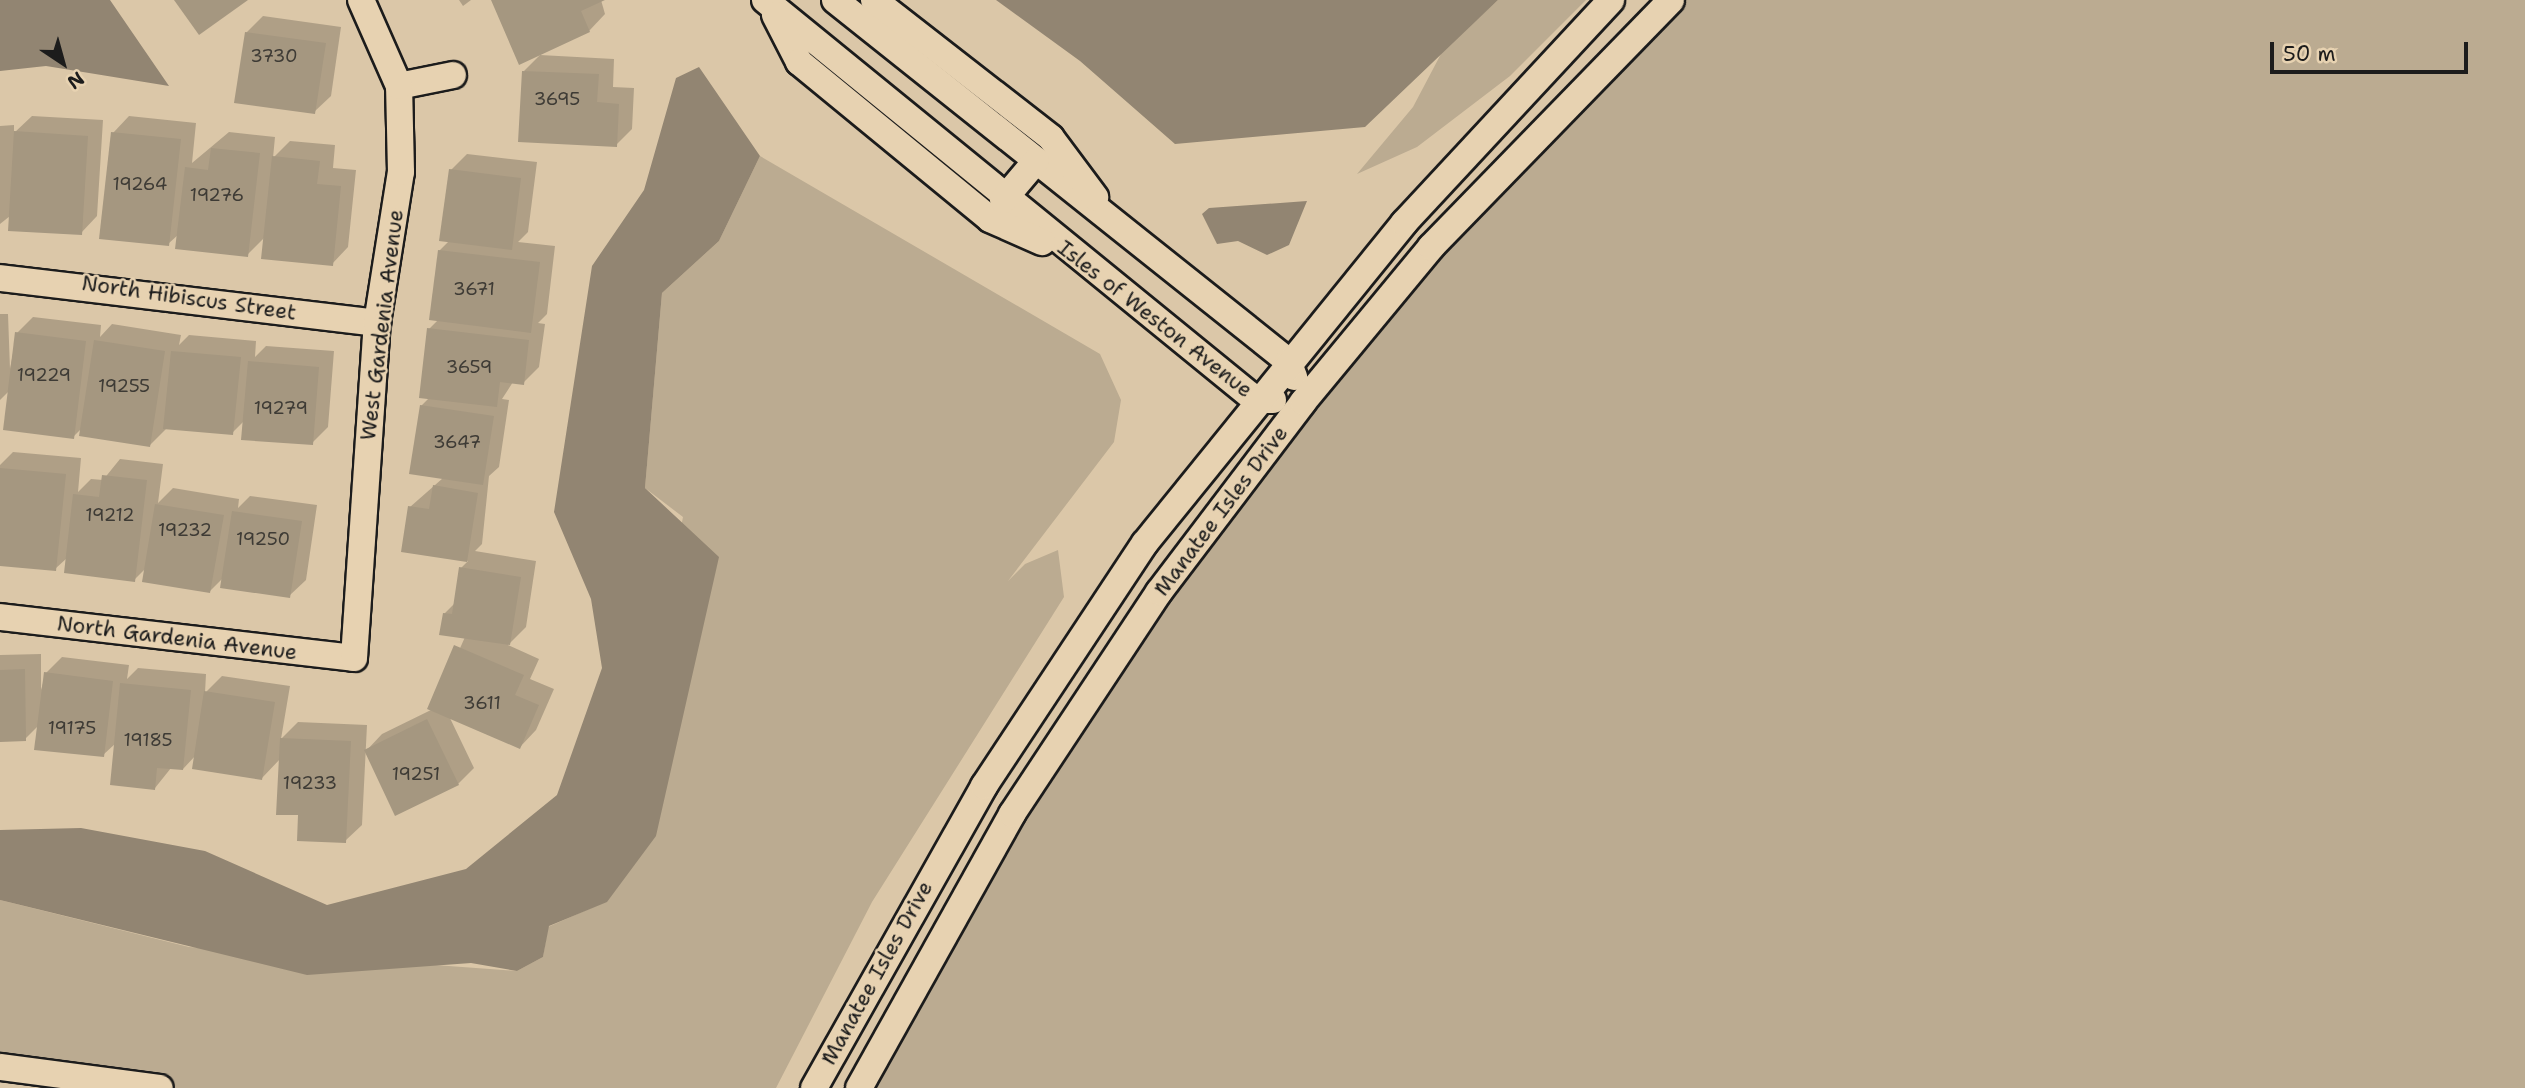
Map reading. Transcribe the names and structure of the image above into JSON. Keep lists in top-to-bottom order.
{
  "streets": {
    "street": [
      "North Hibiscus Street",
      "Isles of Weston Avenue",
      "West Gardenia Avenue",
      "Manatee Isles Drive",
      "North Gardenia Avenue"
    ]
  },
  "crossings": [
    ["North Hibiscus Street", "West Gardenia Avenue"],
    ["Isles of Weston Avenue", "Manatee Isles Drive"],
    ["West Gardenia Avenue", "North Gardenia Avenue"]
  ],
  "house_numbers": [
    "3730",
    "3695",
    "19264",
    "19276",
    "3671",
    "3659",
    "19229",
    "19255",
    "19279",
    "3647",
    "19212",
    "19232",
    "19250",
    "3611",
    "19175",
    "19185",
    "19251",
    "19233"
  ],
  "scale_bar": "50 m",
  "north": "bottom right"
}
